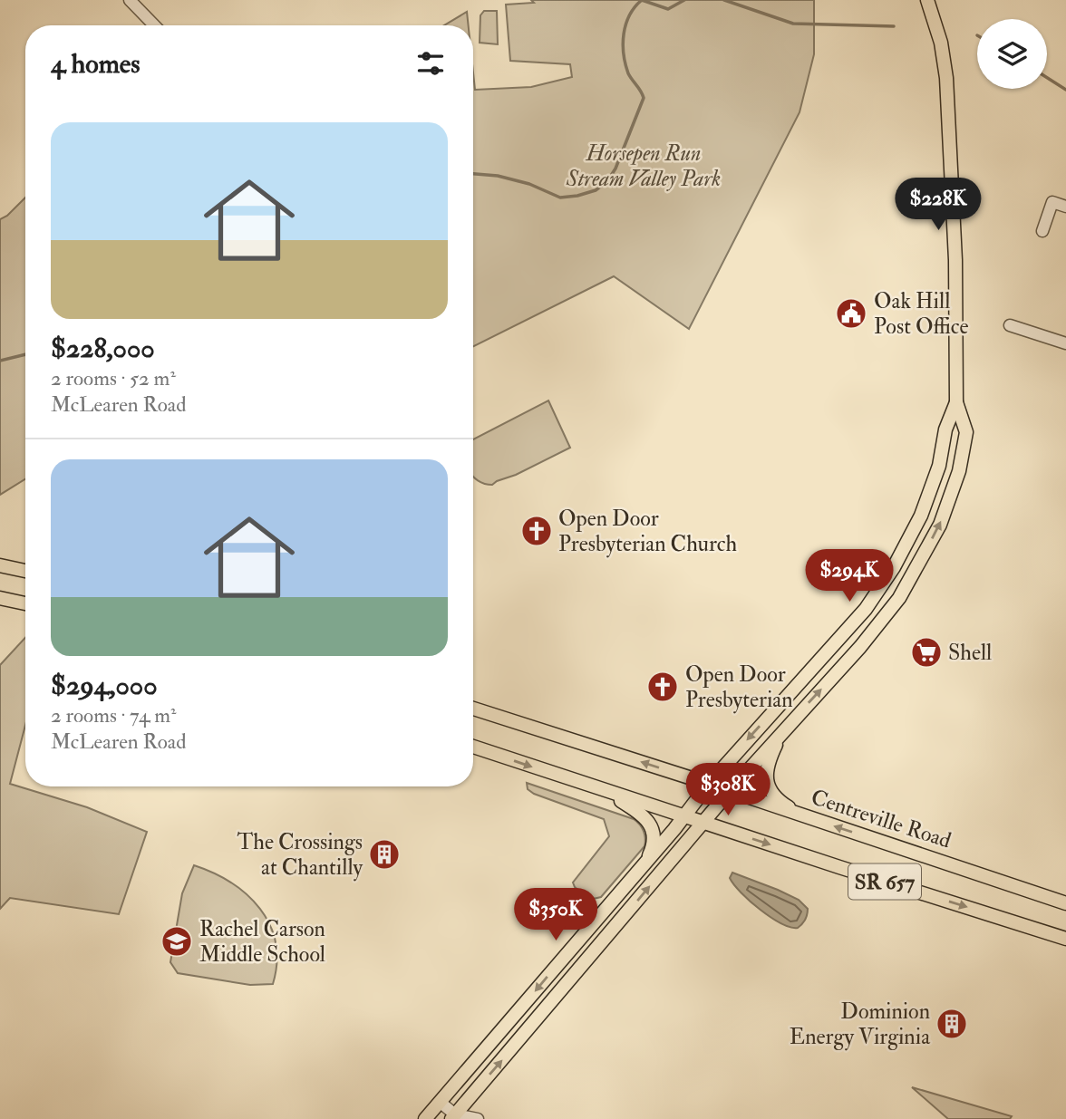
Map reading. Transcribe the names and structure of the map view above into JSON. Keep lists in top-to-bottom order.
{
  "streets": {
    "main road": ["Centreville Road", "SR 657"]
  },
  "parks": ["Horsepen Run Stream Valley Park"],
  "places": {
    "public building": ["Oak Hill Post Office"],
    "church": ["Open Door Presbyterian Church", "Open Door Presbyterian"],
    "supermarket": ["Shell"],
    "building": ["The Crossings at Chantilly", "Dominion Energy Virginia"],
    "school or university": ["Rachel Carson Middle School"]
  },
  "page": {
    "heading": "4 homes",
    "list": [
      {
        "name": "$228,000",
        "note": "2 rooms · 52 m² · McLearen Road"
      },
      {
        "name": "$294,000",
        "note": "2 rooms · 74 m² · McLearen Road"
      }
    ],
    "price": [
      "$228K",
      "$294K",
      "$308K",
      "$350K"
    ]
  }
}
